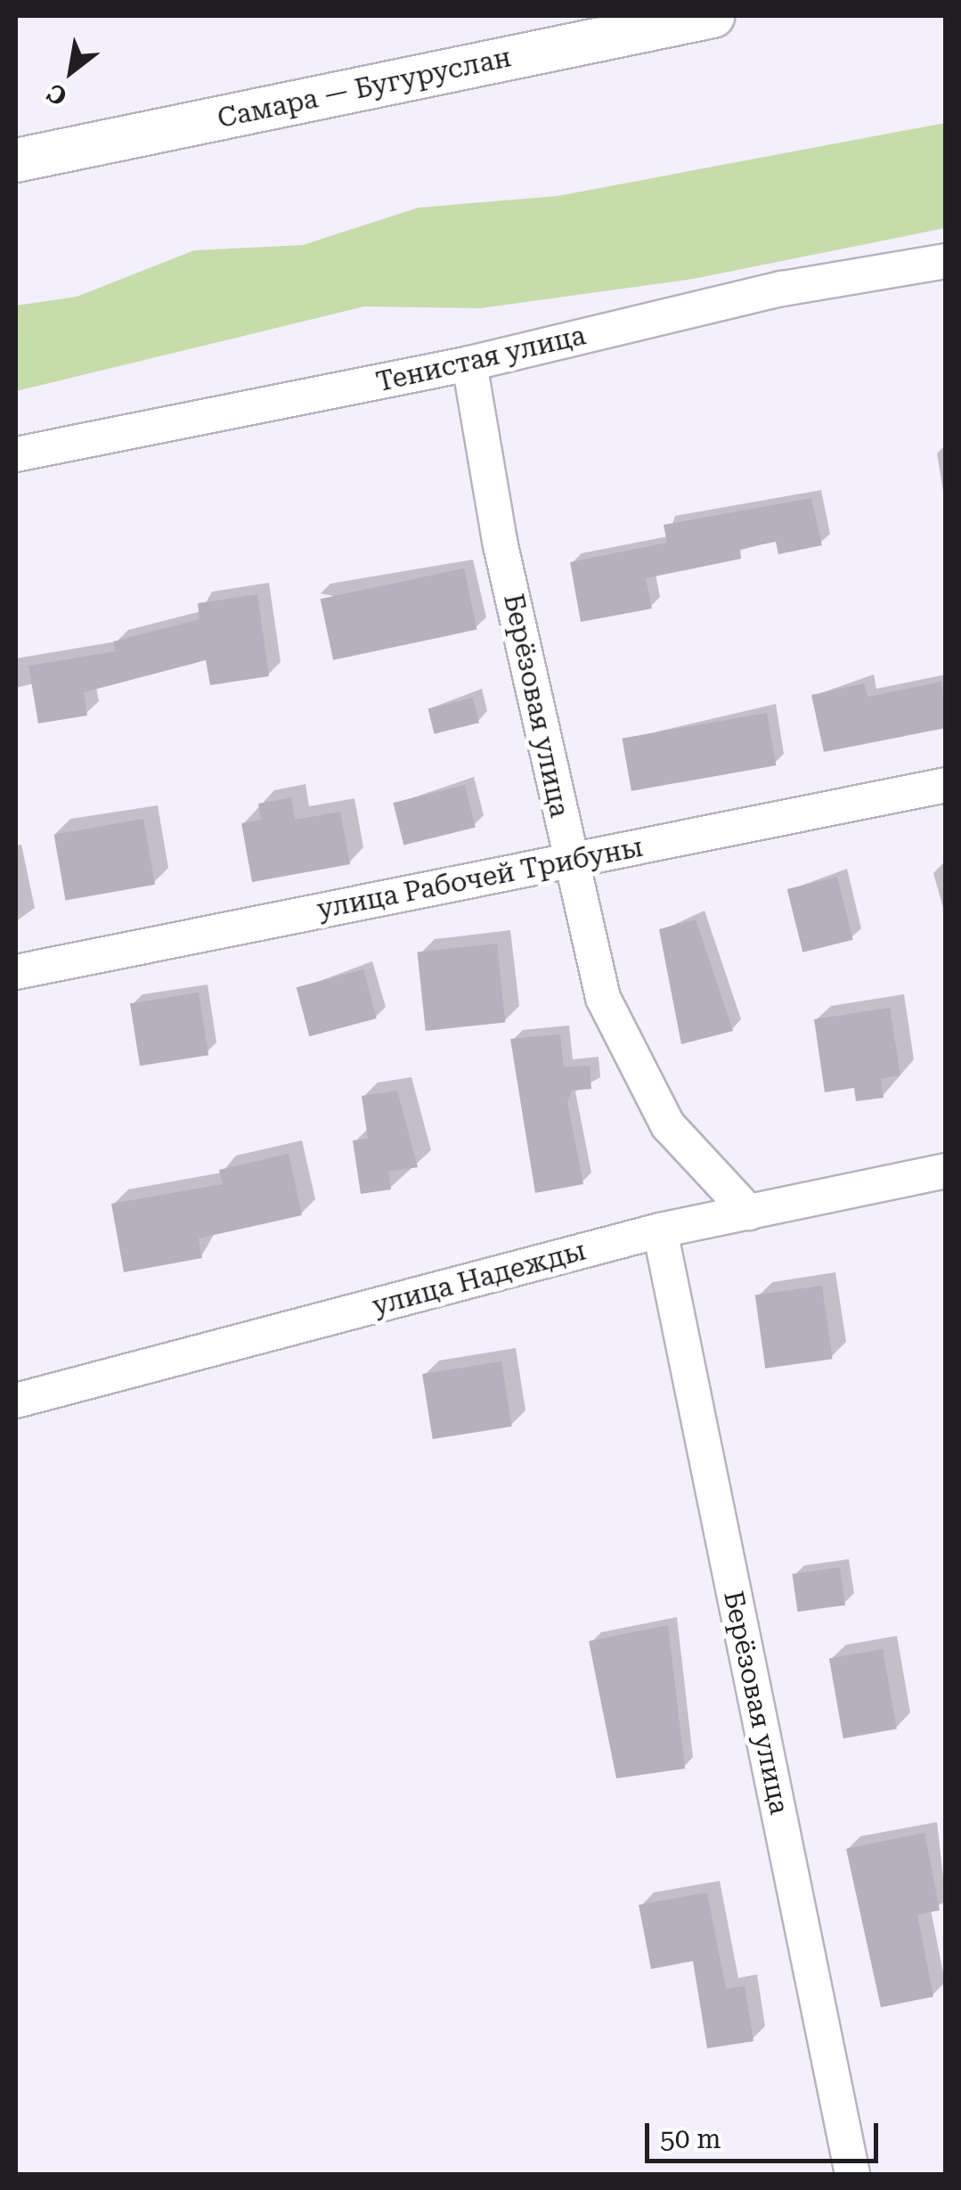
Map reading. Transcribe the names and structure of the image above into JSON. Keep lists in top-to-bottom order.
{
  "streets": {
    "main road": ["Самара — Бугуруслан"],
    "street": [
      "Тенистая улица",
      "Берёзовая улица",
      "улица Рабочей Трибуны",
      "улица Надежды"
    ]
  },
  "crossings": [
    ["Тенистая улица", "Берёзовая улица"],
    ["Берёзовая улица", "улица Рабочей Трибуны"],
    ["Берёзовая улица", "улица Надежды"]
  ],
  "scale_bar": "50 m",
  "north": "bottom left"
}
